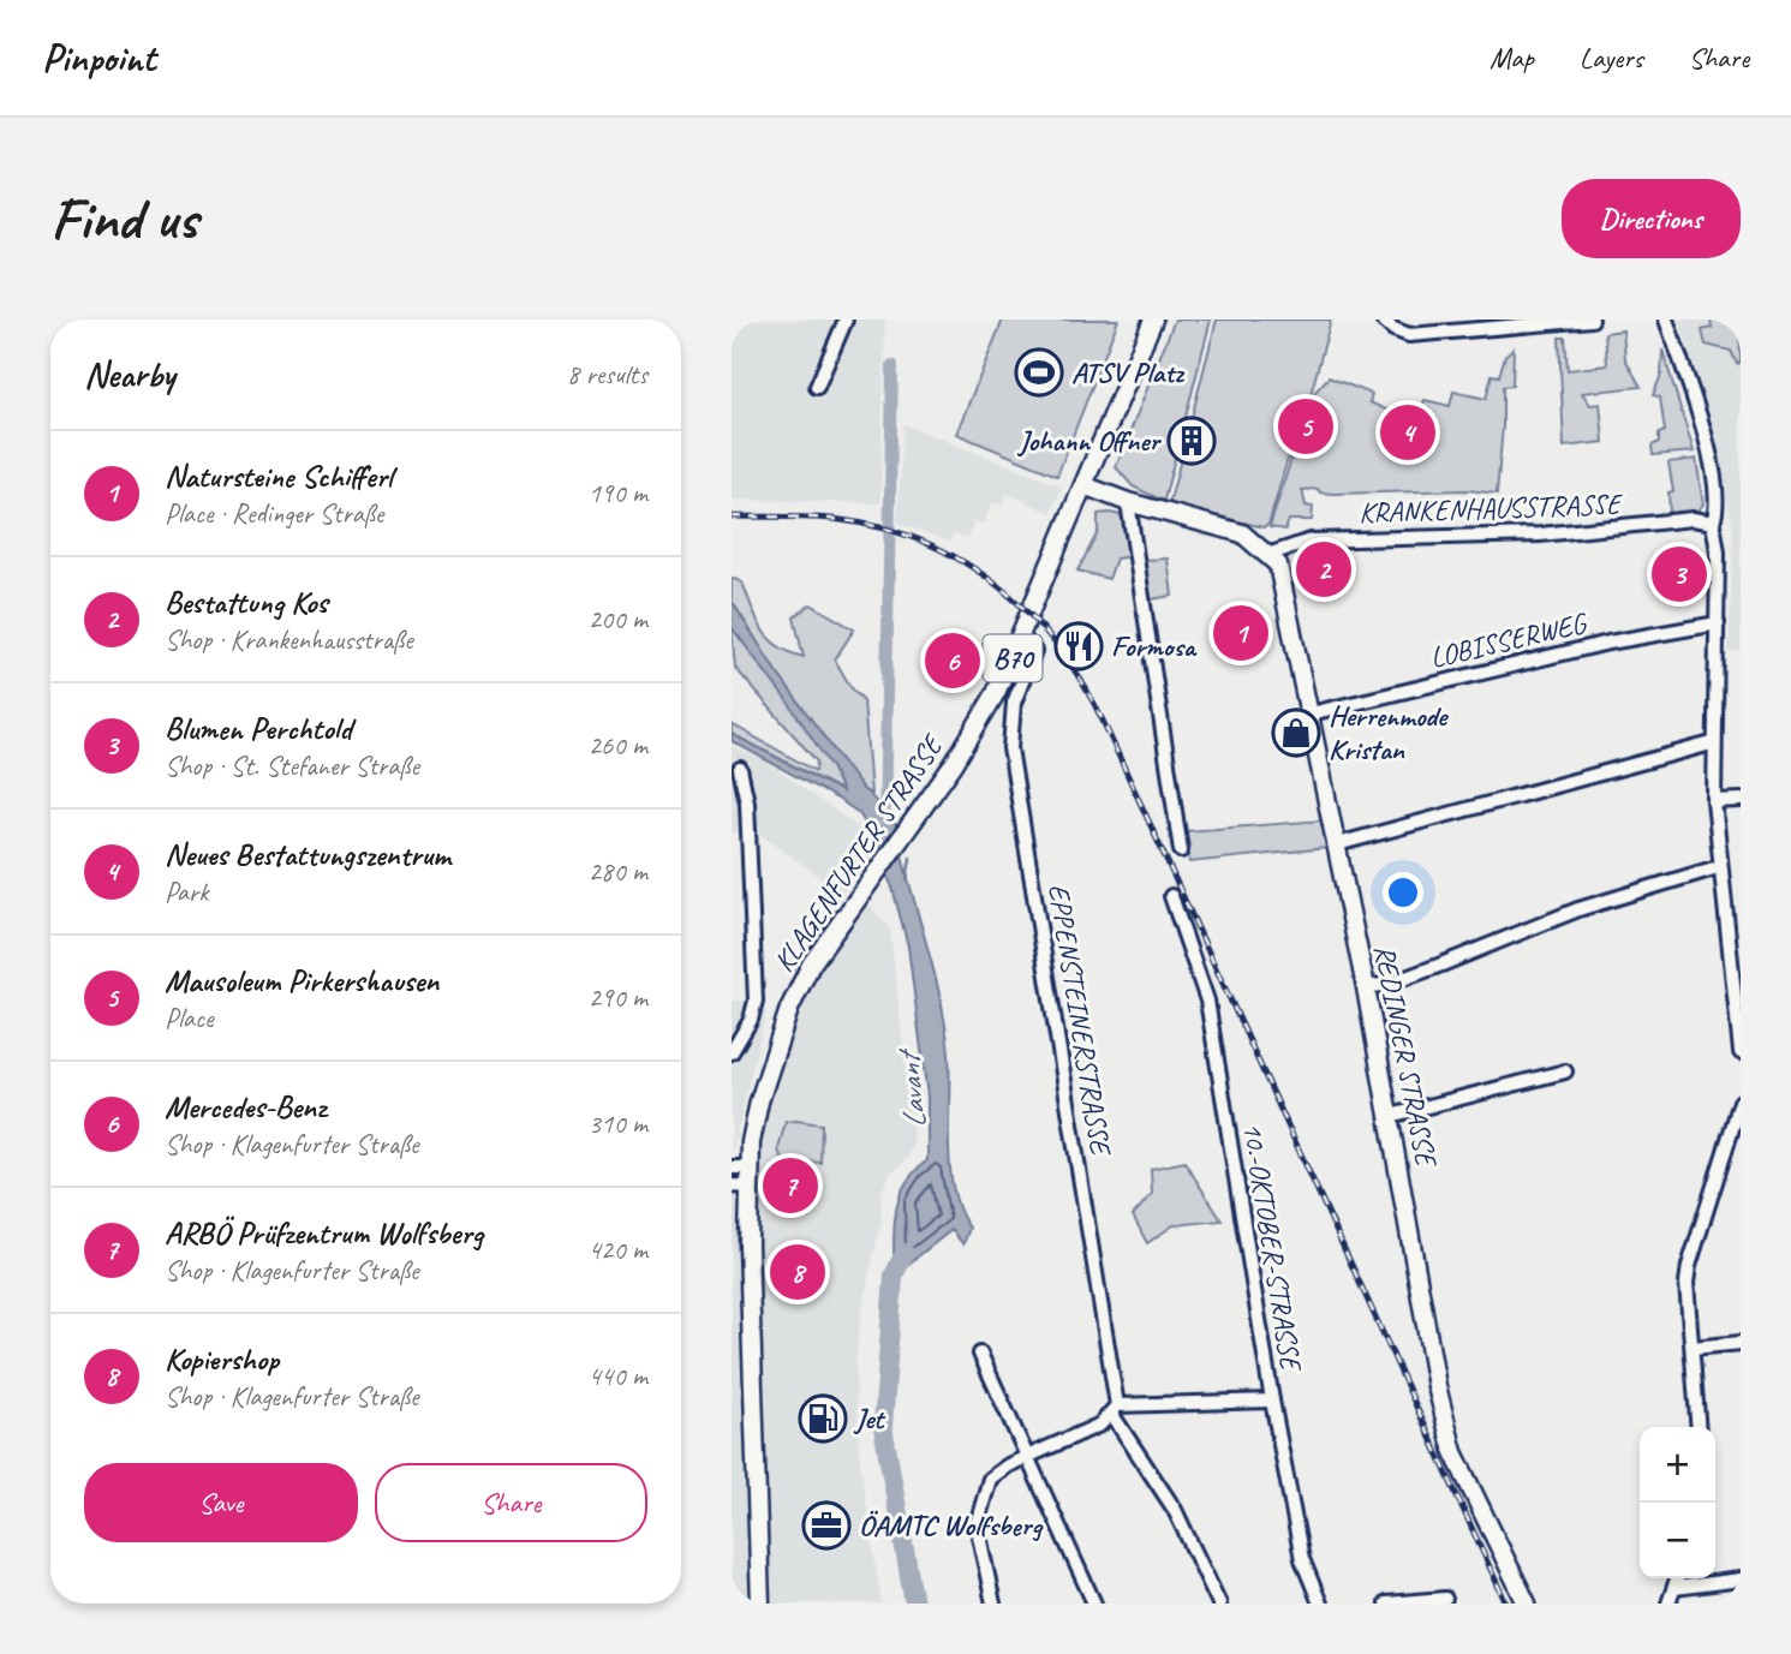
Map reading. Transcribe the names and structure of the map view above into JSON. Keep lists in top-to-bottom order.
{
  "streets": {
    "main road": ["B70", "KLAGENFURTER STRASSE", "REDINGER STRASSE"],
    "street": [
      "KRANKENHAUSSTRASSE",
      "LOBISSERWEG",
      "EPPENSTEINERSTRASSE",
      "10.-OKTOBER-STRASSE"
    ]
  },
  "crossings": [
    ["KRANKENHAUSSTRASSE", "REDINGER STRASSE"],
    ["LOBISSERWEG", "REDINGER STRASSE"],
    ["KLAGENFURTER STRASSE", "EPPENSTEINERSTRASSE"]
  ],
  "water": ["Lavant"],
  "places": {
    "sports": ["ATSV Platz"],
    "building": ["Johann Offner"],
    "restaurant": ["Formosa"],
    "shop": ["Herrenmode Kristan"],
    "fuel station": ["Jet"],
    "office": ["ÖAMTC Wolfsberg"]
  },
  "page": {
    "header": "Pinpoint",
    "nav": ["Map", "Layers", "Share"],
    "buttons": [
      "Directions",
      ["Save", "Share"]
    ],
    "title": "Find us",
    "heading": ["Nearby", "8 results"],
    "pins": [
      "5",
      "4",
      "2",
      "3",
      "1",
      "6",
      "7",
      "8"
    ],
    "list": [
      {
        "mark": "1",
        "name": "Natursteine Schifferl",
        "note": "Place · Redinger Straße",
        "value": "190 m"
      },
      {
        "mark": "2",
        "name": "Bestattung Kos",
        "note": "Shop · Krankenhausstraße",
        "value": "200 m"
      },
      {
        "mark": "3",
        "name": "Blumen Perchtold",
        "note": "Shop · St. Stefaner Straße",
        "value": "260 m"
      },
      {
        "mark": "4",
        "name": "Neues Bestattungszentrum",
        "note": "Park",
        "value": "280 m"
      },
      {
        "mark": "5",
        "name": "Mausoleum Pirkershausen",
        "note": "Place",
        "value": "290 m"
      },
      {
        "mark": "6",
        "name": "Mercedes-Benz",
        "note": "Shop · Klagenfurter Straße",
        "value": "310 m"
      },
      {
        "mark": "7",
        "name": "ARBÖ Prüfzentrum Wolfsberg",
        "note": "Shop · Klagenfurter Straße",
        "value": "420 m"
      },
      {
        "mark": "8",
        "name": "Kopiershop",
        "note": "Shop · Klagenfurter Straße",
        "value": "440 m"
      }
    ],
    "map_buttons": ["+", "−"]
  }
}
